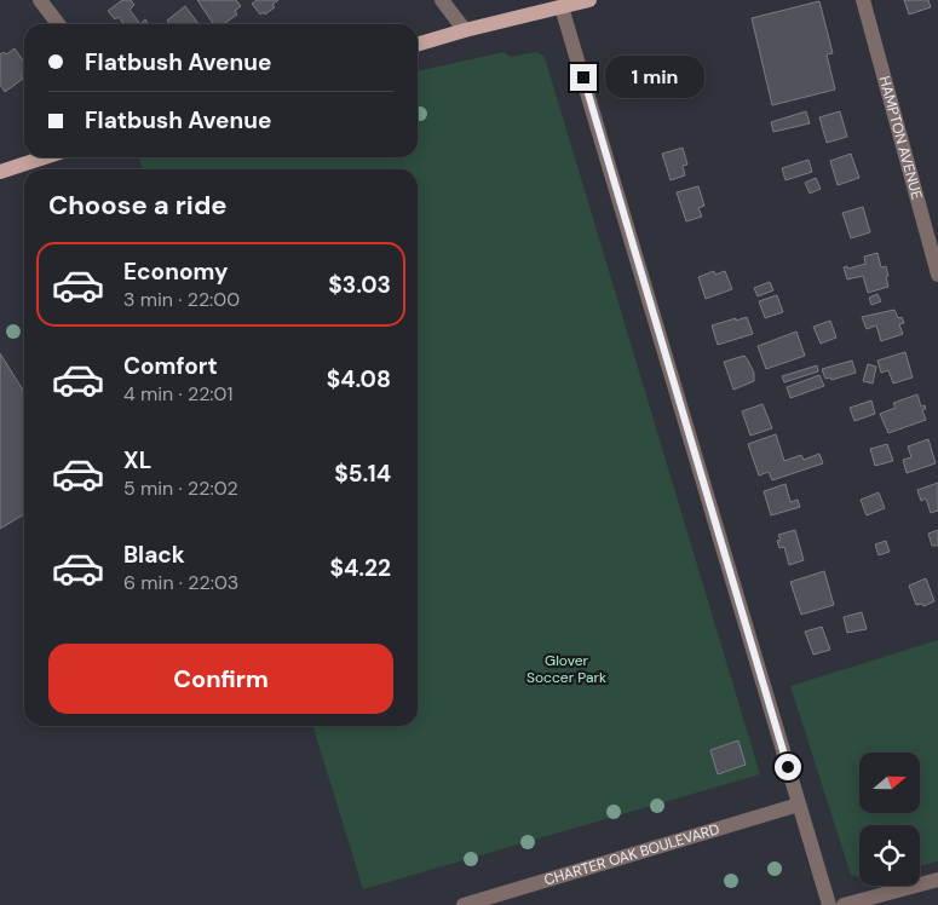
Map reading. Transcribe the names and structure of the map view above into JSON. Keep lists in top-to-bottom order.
{
  "streets": {
    "street": ["HAMPTON AVENUE", "CHARTER OAK BOULEVARD"]
  },
  "parks": ["Glover Soccer Park"],
  "north": "right",
  "page": {
    "banner": ["Flatbush Avenue", "Flatbush Avenue"],
    "bubble": "1 min",
    "heading": "Choose a ride",
    "list": [
      {
        "name": "Economy",
        "note": "3 min · 22:00",
        "value": "$3.03"
      },
      {
        "name": "Comfort",
        "note": "4 min · 22:01",
        "value": "$4.08"
      },
      {
        "name": "XL",
        "note": "5 min · 22:02",
        "value": "$5.14"
      },
      {
        "name": "Black",
        "note": "6 min · 22:03",
        "value": "$4.22"
      }
    ],
    "buttons": "Confirm"
  }
}
